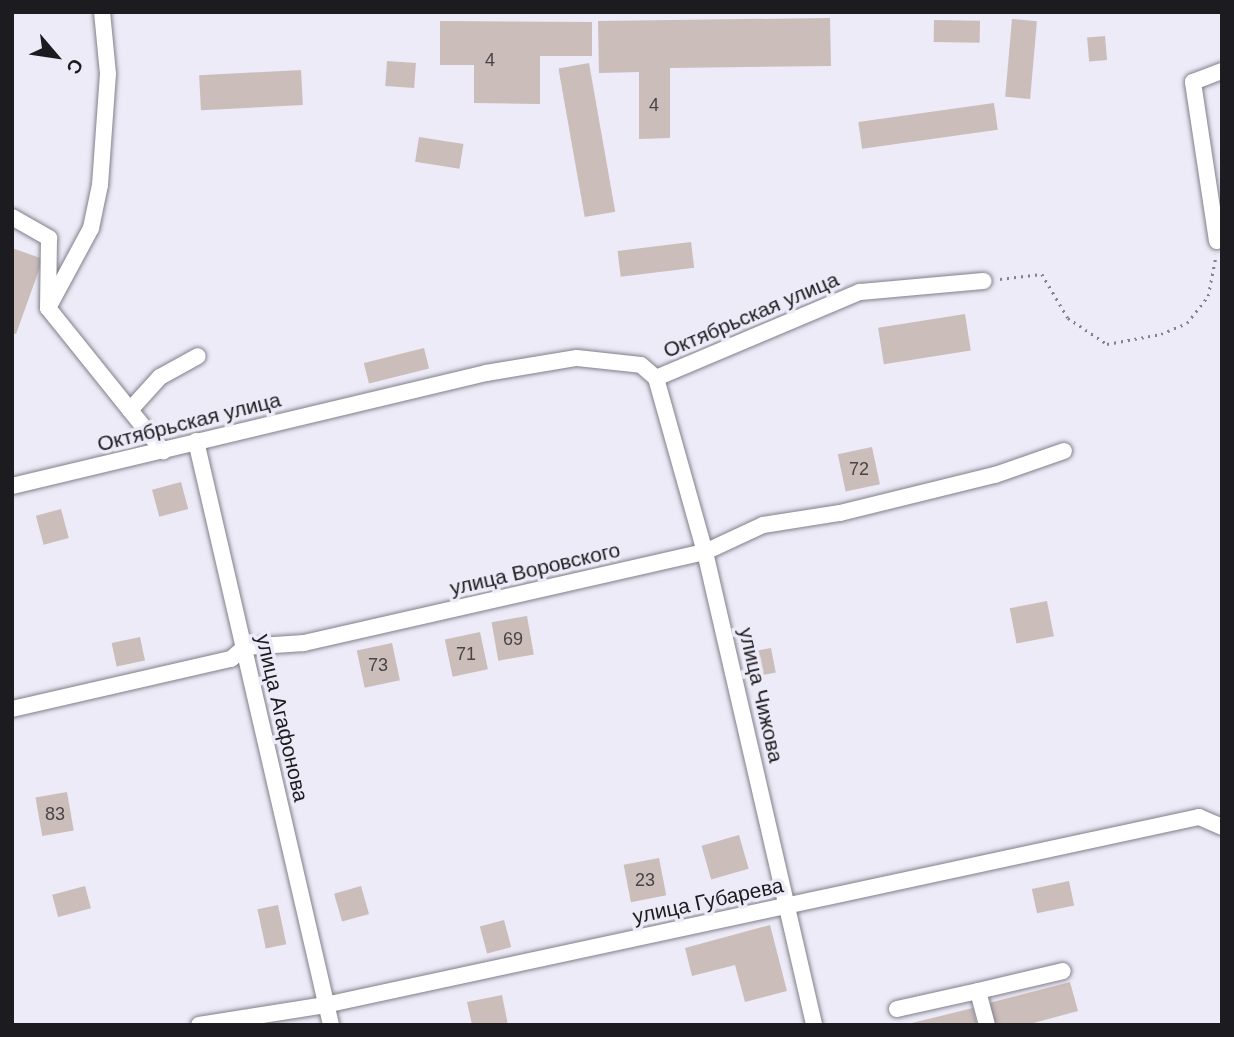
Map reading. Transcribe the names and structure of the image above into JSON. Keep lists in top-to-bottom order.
{
  "streets": {
    "street": [
      "Октябрьская улица",
      "улица Воровского",
      "улица Чижова",
      "улица Агафонова",
      "улица Губарева"
    ]
  },
  "crossings": [
    ["Октябрьская улица", "улица Чижова"],
    ["Октябрьская улица", "улица Агафонова"],
    ["улица Воровского", "улица Чижова"],
    ["улица Воровского", "улица Агафонова"],
    ["улица Чижова", "улица Губарева"],
    ["улица Агафонова", "улица Губарева"]
  ],
  "house_numbers": [
    "4",
    "4",
    "72",
    "69",
    "71",
    "73",
    "83",
    "23"
  ],
  "north": "bottom right"
}
